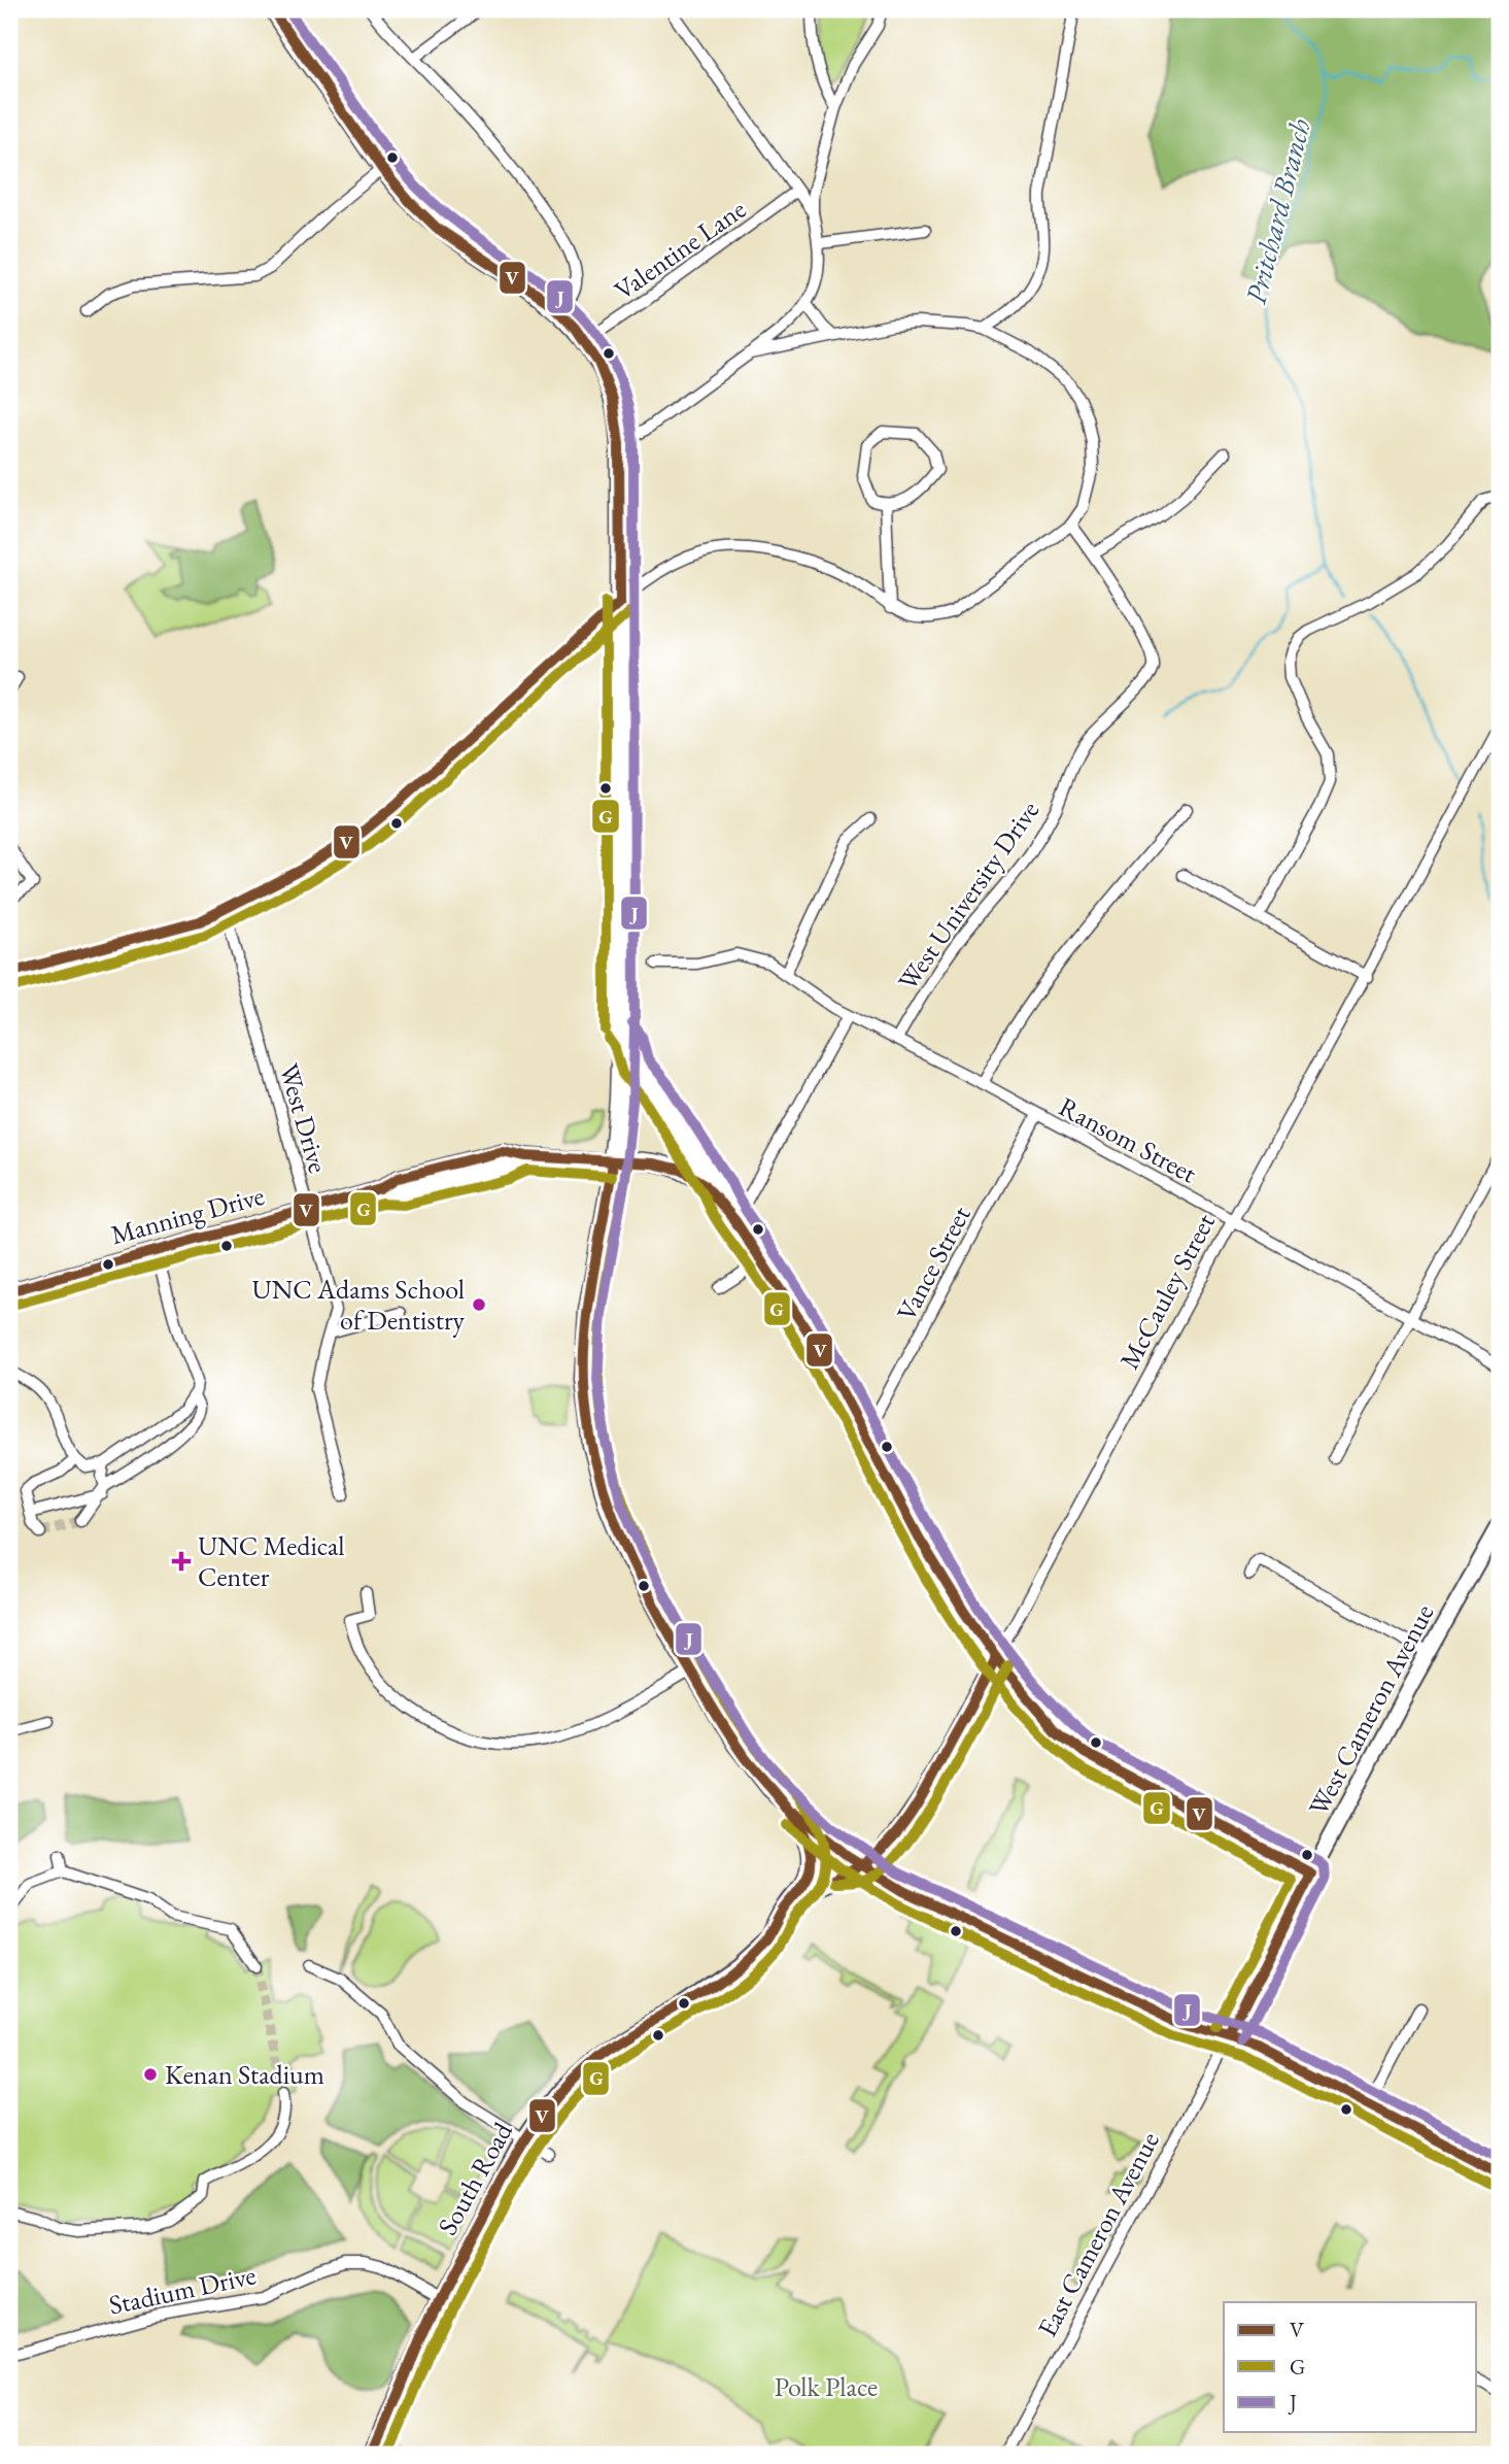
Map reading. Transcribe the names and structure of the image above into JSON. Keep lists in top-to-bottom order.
{
  "streets": {
    "main road": [
      "Manning Drive",
      "McCauley Street",
      "West Cameron Avenue",
      "South Road"
    ],
    "street": [
      "Valentine Lane",
      "West University Drive",
      "West Drive",
      "Ransom Street",
      "Vance Street",
      "East Cameron Avenue",
      "Stadium Drive"
    ]
  },
  "crossings": [
    ["West University Drive", "Ransom Street"],
    ["West Drive", "Manning Drive"],
    ["Ransom Street", "Vance Street"],
    ["Ransom Street", "McCauley Street"],
    ["McCauley Street", "South Road"],
    ["West Cameron Avenue", "East Cameron Avenue"],
    ["South Road", "Stadium Drive"]
  ],
  "water": ["Pritchard Branch"],
  "parks": ["Polk Place"],
  "places": {
    "other": ["UNC Adams School of Dentistry", "Kenan Stadium"],
    "health": ["UNC Medical Center"]
  },
  "lines": ["transit line V", "transit line J", "transit line G"],
  "legend": ["V", "G", "J"]
}
